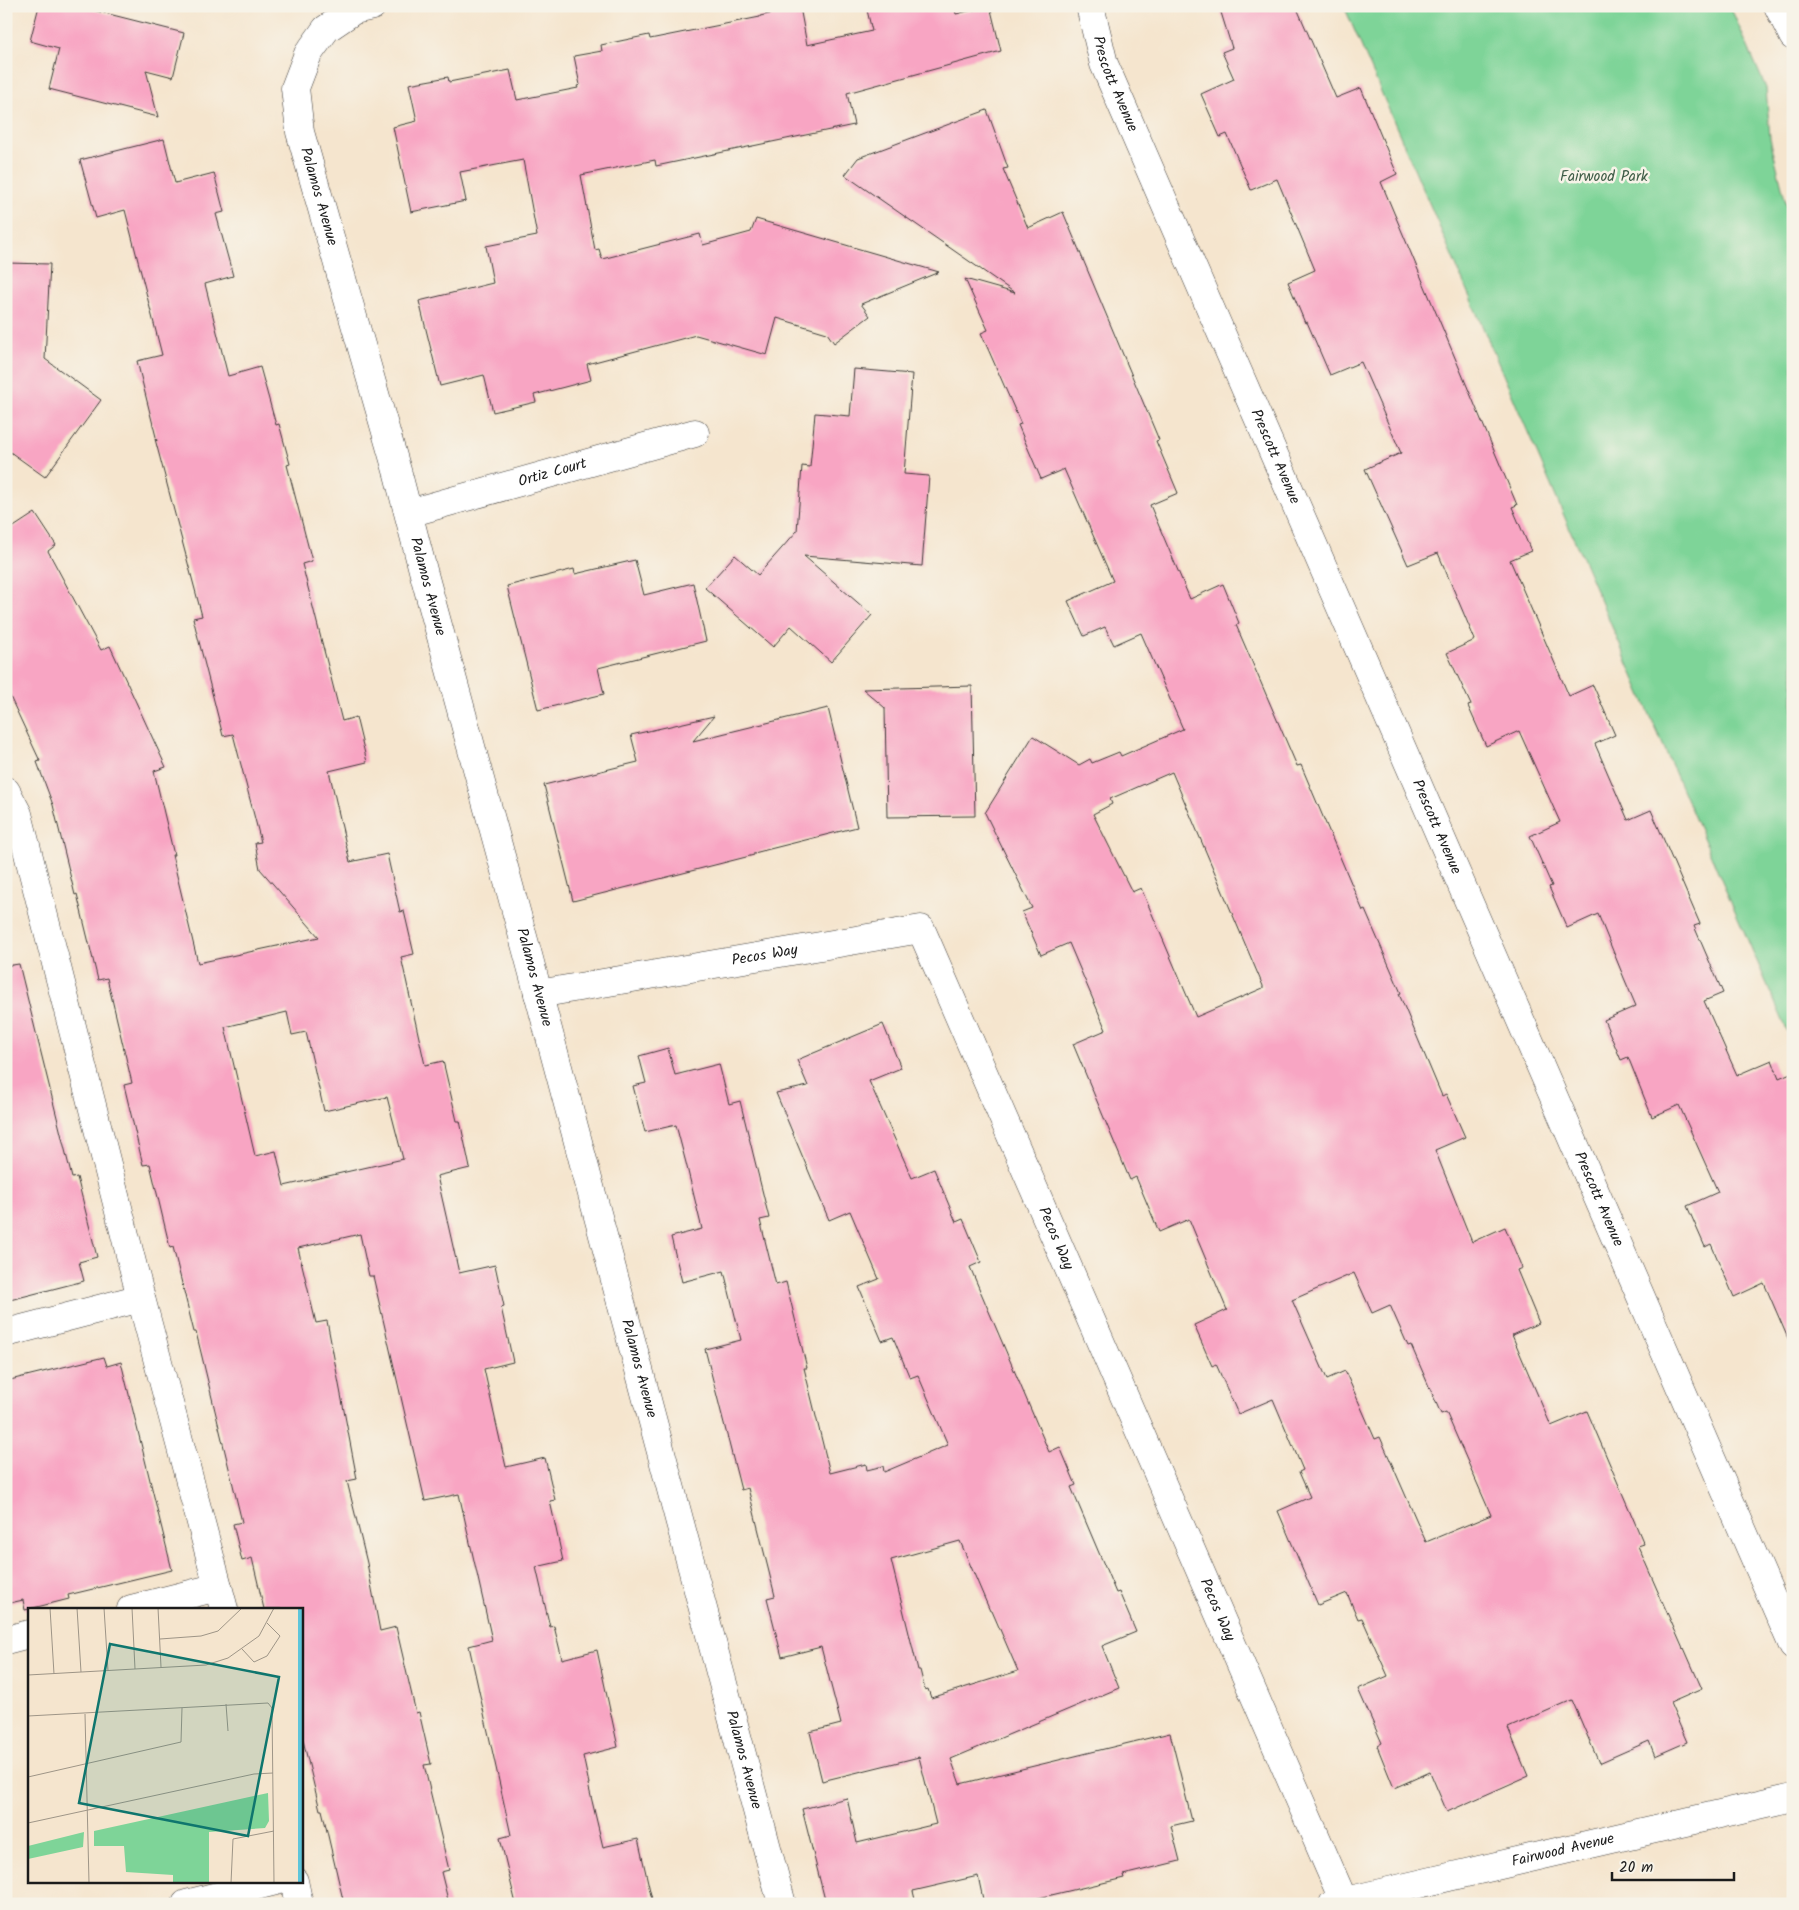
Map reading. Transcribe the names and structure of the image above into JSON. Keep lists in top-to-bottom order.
{
  "streets": {
    "street": [
      "Prescott Avenue",
      "Palamos Avenue",
      "Ortiz Court",
      "Pecos Way",
      "Fairwood Avenue"
    ]
  },
  "crossings": [
    ["Palamos Avenue", "Ortiz Court"],
    ["Palamos Avenue", "Pecos Way"],
    ["Pecos Way", "Fairwood Avenue"]
  ],
  "parks": ["Fairwood Park"],
  "scale_bar": "20 m"
}
